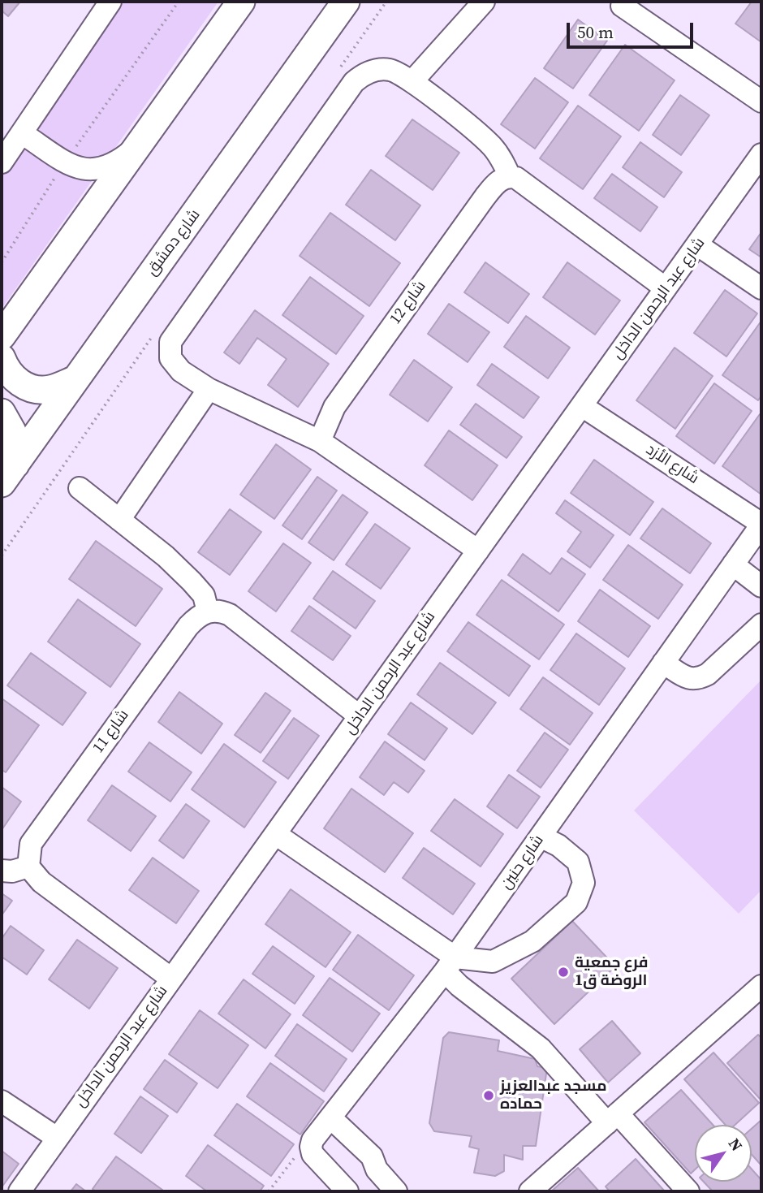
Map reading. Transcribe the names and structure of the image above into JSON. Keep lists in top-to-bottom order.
{
  "streets": {
    "main road": ["شارع دمشق"],
    "street": [
      "شارع عبد الرحمن الداخل",
      "شارع 12",
      "شارع الأزد",
      "شارع 11",
      "شارع حنين"
    ]
  },
  "crossings": [
    ["شارع عبد الرحمن الداخل", "شارع الأزد"],
    ["شارع الأزد", "شارع حنين"]
  ],
  "places": ["فرع جمعية الروضة ق1", "مسجد عبدالعزيز حماده"],
  "scale_bar": "50 m",
  "north": "top right"
}
